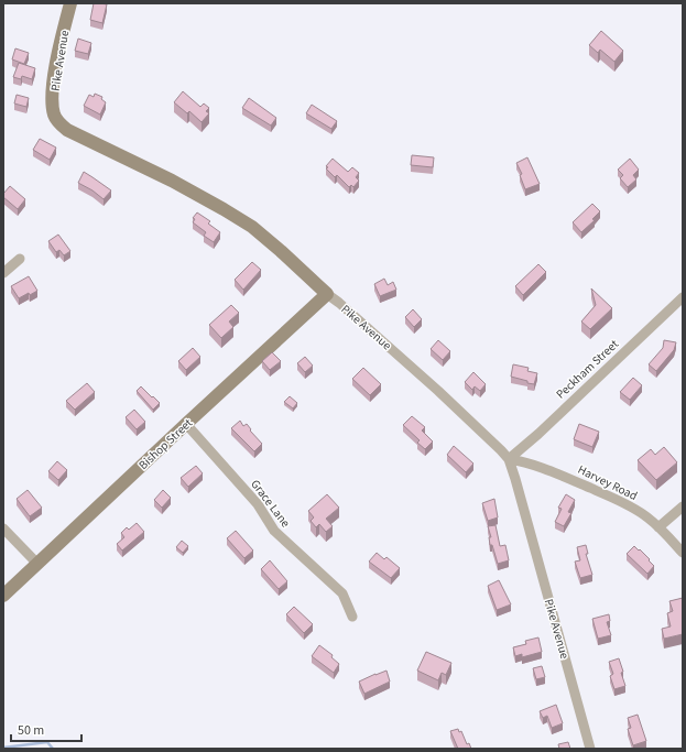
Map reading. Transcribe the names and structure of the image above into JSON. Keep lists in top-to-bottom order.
{
  "streets": {
    "street": [
      "Pike Avenue",
      "Peckham Street",
      "Bishop Street",
      "Harvey Road",
      "Grace Lane"
    ]
  },
  "crossings": [
    ["Pike Avenue", "Peckham Street"],
    ["Pike Avenue", "Bishop Street"],
    ["Pike Avenue", "Harvey Road"],
    ["Peckham Street", "Harvey Road"],
    ["Bishop Street", "Grace Lane"]
  ],
  "scale_bar": "50 m"
}
